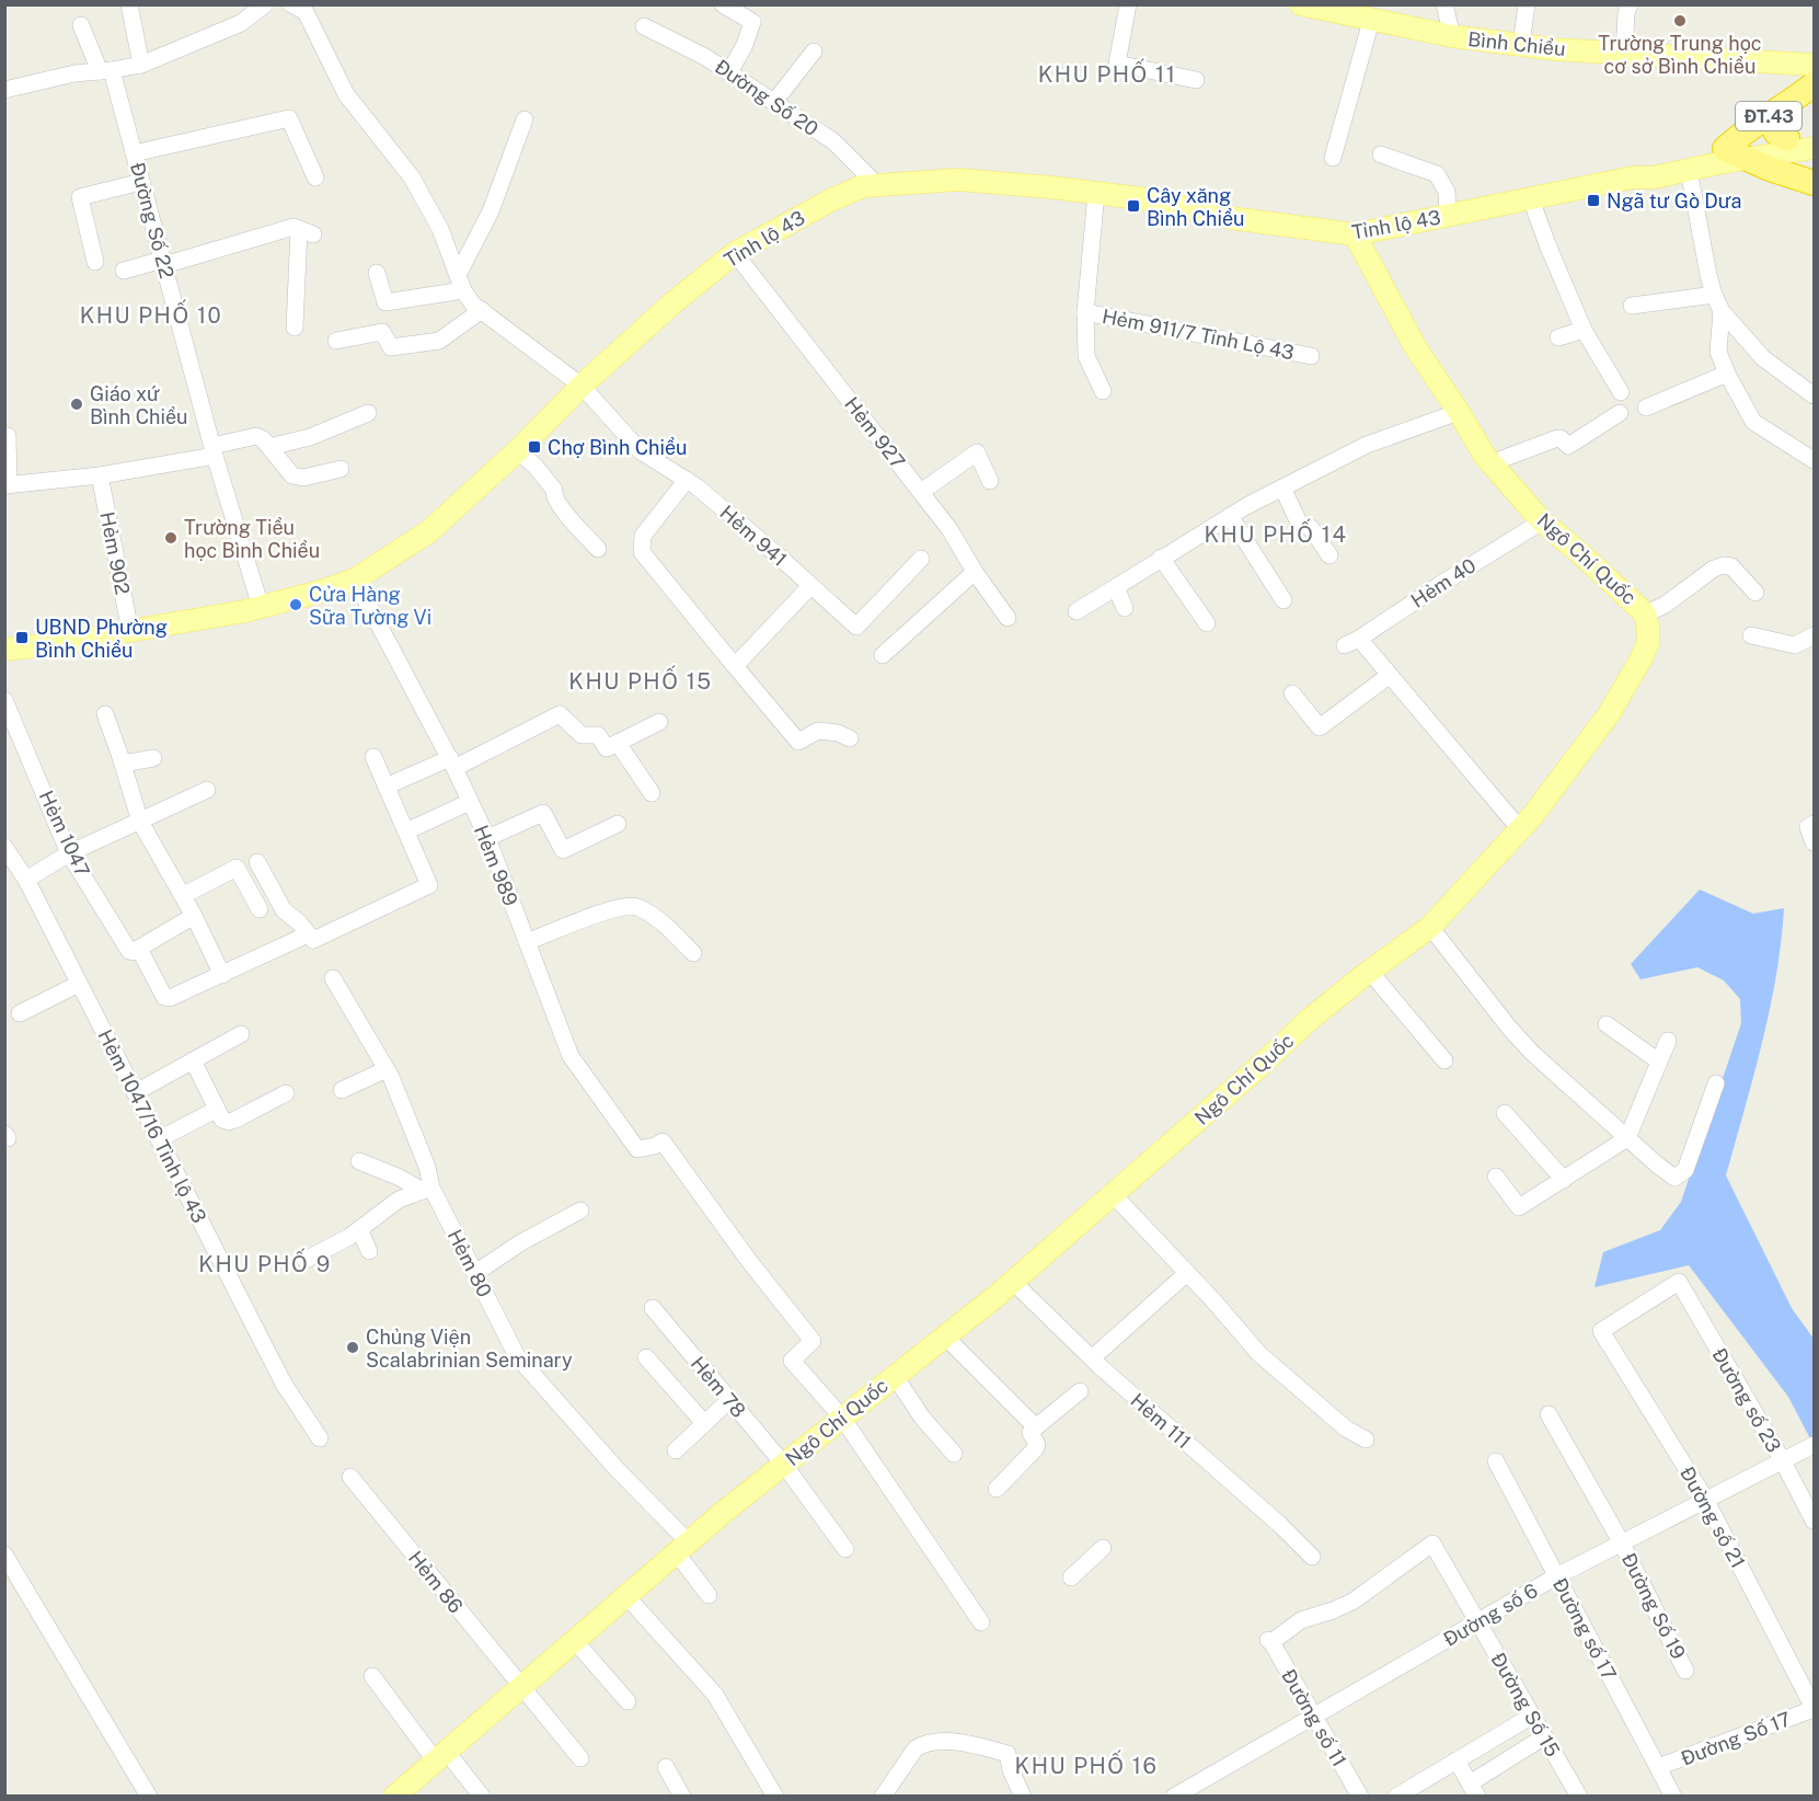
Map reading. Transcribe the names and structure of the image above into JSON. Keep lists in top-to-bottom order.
{
  "streets": {
    "highway": ["ĐT.43"],
    "main road": ["Bình Chiểu", "Tỉnh lộ 43", "Ngô Chí Quốc"],
    "street": [
      "Đường Số 20",
      "Đường Số 22",
      "Hẻm 911/7 Tỉnh Lộ 43",
      "Hẻm 927",
      "Hẻm 941",
      "Hẻm 902",
      "Hẻm 40",
      "Hẻm 1047",
      "Hẻm 989",
      "Hẻm 1047/16 Tỉnh lộ 43",
      "Hẻm 80",
      "Hẻm 78",
      "Đường số 23",
      "Hẻm 111",
      "Đường số 21",
      "Hẻm 86",
      "Đường Số 19",
      "Đường số 6",
      "Đường số 17",
      "Đường Số 15",
      "Đường số 11",
      "Đường Số 17"
    ]
  },
  "crossings": [
    ["Đường Số 20", "Tỉnh lộ 43"],
    ["ĐT.43", "Tỉnh lộ 43"],
    ["Đường Số 22", "Tỉnh lộ 43"],
    ["Tỉnh lộ 43", "Hẻm 927"],
    ["Tỉnh lộ 43", "Hẻm 941"],
    ["Tỉnh lộ 43", "Hẻm 902"],
    ["Tỉnh lộ 43", "Ngô Chí Quốc"],
    ["Tỉnh lộ 43", "Hẻm 989"],
    ["Ngô Chí Quốc", "Hẻm 40"],
    ["Ngô Chí Quốc", "Hẻm 989"],
    ["Ngô Chí Quốc", "Hẻm 80"],
    ["Ngô Chí Quốc", "Hẻm 78"],
    ["Ngô Chí Quốc", "Hẻm 111"],
    ["Ngô Chí Quốc", "Hẻm 86"],
    ["Đường số 23", "Đường số 21"],
    ["Đường số 23", "Đường số 6"],
    ["Đường số 21", "Đường số 6"],
    ["Đường số 21", "Đường Số 17"],
    ["Đường Số 19", "Đường số 6"],
    ["Đường số 6", "Đường số 17"],
    ["Đường số 6", "Đường Số 15"],
    ["Đường số 6", "Đường số 11"],
    ["Đường số 17", "Đường Số 17"],
    ["Đường Số 15", "Đường số 11"]
  ],
  "districts": [
    "KHU PHỐ 11",
    "KHU PHỐ 10",
    "KHU PHỐ 14",
    "KHU PHỐ 15",
    "KHU PHỐ 9",
    "KHU PHỐ 16"
  ],
  "places": {
    "other": [
      "Trường Trung học cơ sở Bình Chiểu",
      "Giáo xứ Bình Chiểu",
      "Trường Tiểu học Bình Chiểu",
      "Cửa Hàng Sữa Tường Vi",
      "Chủng Viện Scalabrinian Seminary"
    ],
    "transit": [
      "Ngã tư Gò Dưa",
      "Cây xăng Bình Chiểu",
      "Chợ Bình Chiểu",
      "UBND Phường Bình Chiểu"
    ]
  }
}
